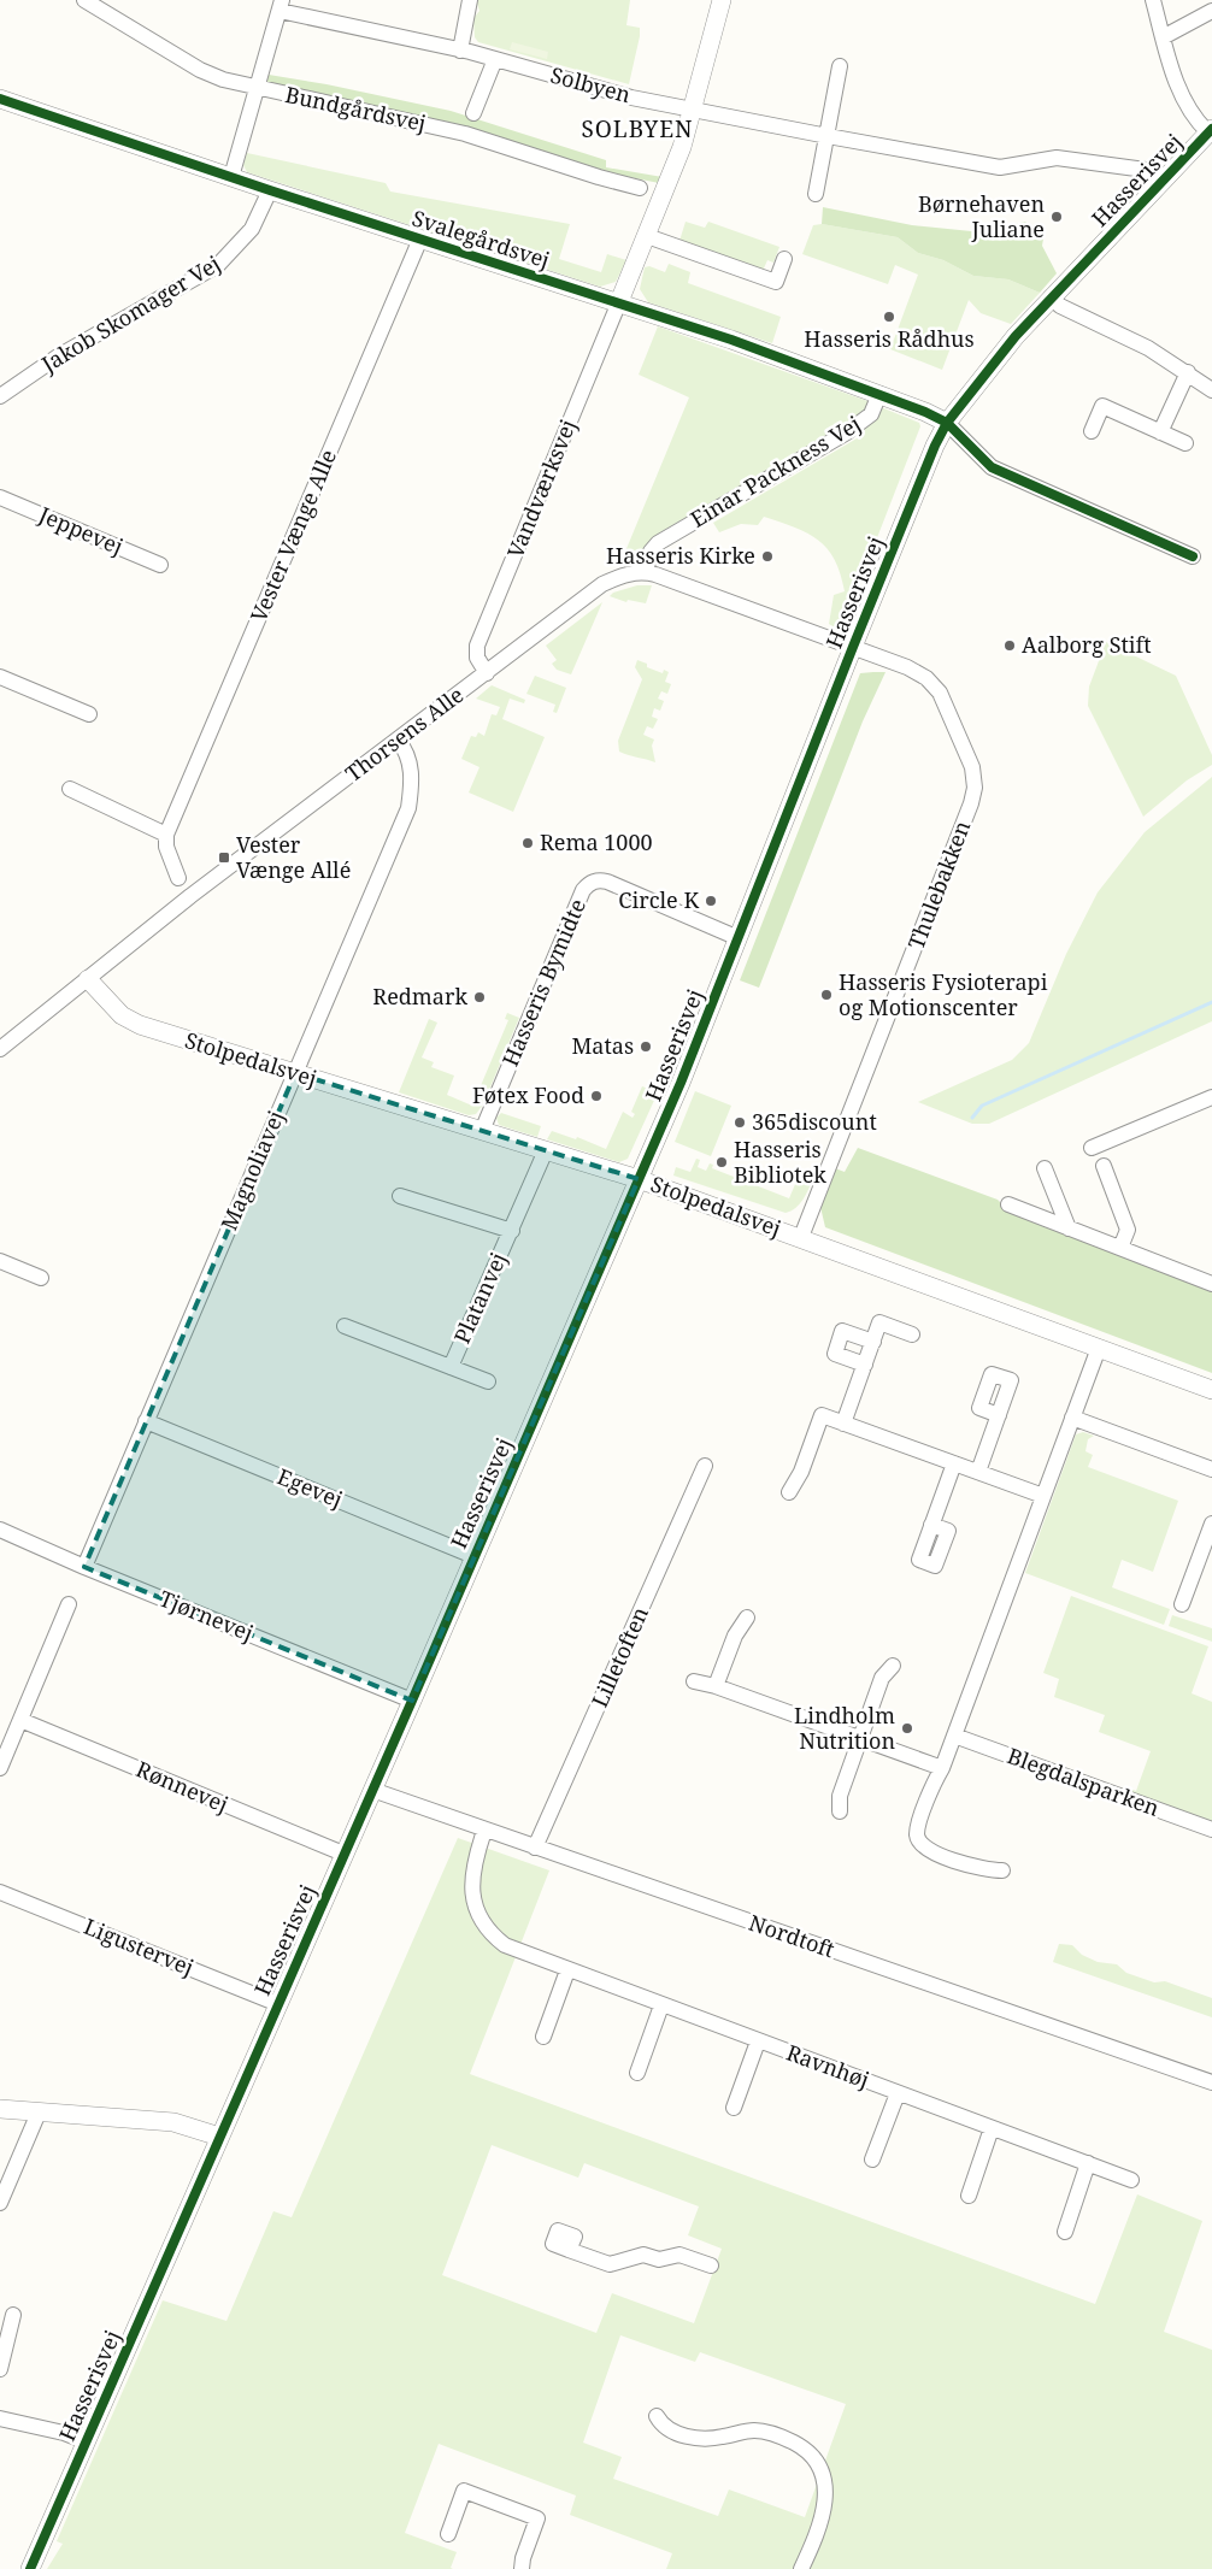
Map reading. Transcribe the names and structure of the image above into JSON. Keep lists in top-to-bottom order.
{
  "streets": {
    "street": [
      "Solbyen",
      "Bundgårdsvej",
      "Hasserisvej",
      "Svalegårdsvej",
      "Jakob Skomager Vej",
      "Einar Packness Vej",
      "Vandværksvej",
      "Jeppevej",
      "Vester Vænge Alle",
      "Thorsens Alle",
      "Thulebakken",
      "Hasseris Bymidte",
      "Stolpedalsvej",
      "Magnoliavej",
      "Platanvej",
      "Egevej",
      "Tjørnevej",
      "Lilletoften",
      "Blegdalsparken",
      "Rønnevej",
      "Nordtoft",
      "Ligustervej",
      "Ravnhøj"
    ]
  },
  "crossings": [
    ["Solbyen", "Bundgårdsvej"],
    ["Solbyen", "Hasserisvej"],
    ["Solbyen", "Svalegårdsvej"],
    ["Hasserisvej", "Svalegårdsvej"],
    ["Hasserisvej", "Thulebakken"],
    ["Hasserisvej", "Hasseris Bymidte"],
    ["Hasserisvej", "Stolpedalsvej"],
    ["Hasserisvej", "Egevej"],
    ["Hasserisvej", "Tjørnevej"],
    ["Hasserisvej", "Rønnevej"],
    ["Hasserisvej", "Nordtoft"],
    ["Hasserisvej", "Ligustervej"],
    ["Svalegårdsvej", "Jakob Skomager Vej"],
    ["Svalegårdsvej", "Einar Packness Vej"],
    ["Svalegårdsvej", "Vandværksvej"],
    ["Svalegårdsvej", "Vester Vænge Alle"],
    ["Einar Packness Vej", "Thorsens Alle"],
    ["Vandværksvej", "Thorsens Alle"],
    ["Thorsens Alle", "Stolpedalsvej"],
    ["Thorsens Alle", "Magnoliavej"],
    ["Thulebakken", "Stolpedalsvej"],
    ["Hasseris Bymidte", "Stolpedalsvej"],
    ["Stolpedalsvej", "Magnoliavej"],
    ["Stolpedalsvej", "Platanvej"],
    ["Magnoliavej", "Egevej"],
    ["Magnoliavej", "Tjørnevej"],
    ["Lilletoften", "Nordtoft"],
    ["Nordtoft", "Ravnhøj"]
  ],
  "districts": ["SOLBYEN"],
  "places": {
    "other": [
      "Børnehaven Juliane",
      "Hasseris Rådhus",
      "Hasseris Kirke",
      "Aalborg Stift",
      "Rema 1000",
      "Circle K",
      "Hasseris Fysioterapi og Motionscenter",
      "Redmark",
      "Matas",
      "Føtex Food",
      "365discount",
      "Hasseris Bibliotek",
      "Lindholm Nutrition"
    ],
    "transit": ["Vester Vænge Allé"]
  }
}
